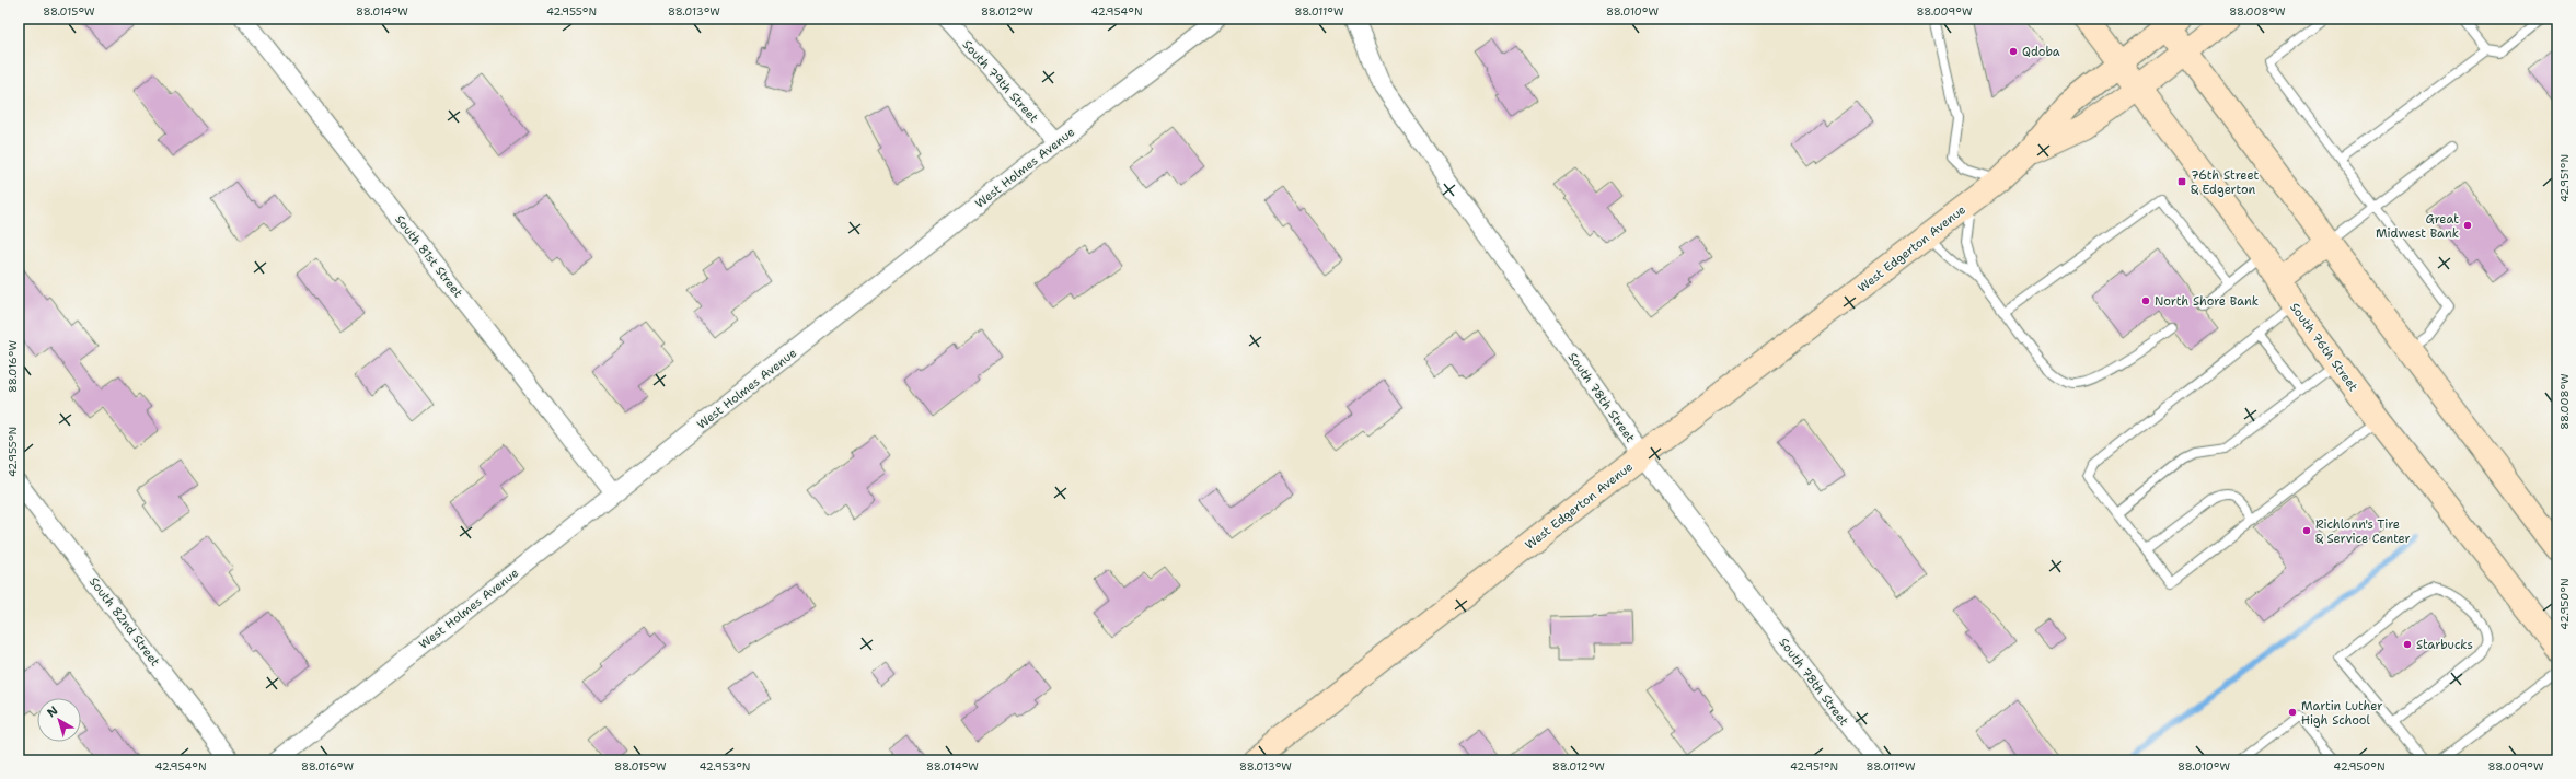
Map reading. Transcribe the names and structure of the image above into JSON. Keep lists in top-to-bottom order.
{
  "streets": {
    "main road": ["West Edgerton Avenue", "South 76th Street"],
    "street": [
      "South 79th Street",
      "West Holmes Avenue",
      "South 81st Street",
      "South 78th Street",
      "South 82nd Street"
    ]
  },
  "crossings": [
    ["South 79th Street", "West Holmes Avenue"],
    ["West Holmes Avenue", "South 81st Street"],
    ["West Edgerton Avenue", "South 76th Street"],
    ["West Edgerton Avenue", "South 78th Street"]
  ],
  "places": {
    "other": [
      "Qdoba",
      "Great Midwest Bank",
      "North Shore Bank",
      "Richlonn's Tire & Service Center",
      "Starbucks",
      "Martin Luther High School"
    ],
    "transit": ["76th Street & Edgerton"]
  },
  "north": "top left",
  "coordinates": [
    "88.015°W",
    "88.014°W",
    "42.955°N",
    "88.013°W",
    "88.012°W",
    "42.954°N",
    "88.011°W",
    "88.010°W",
    "88.009°W",
    "88.008°W",
    "42.951°N",
    "88.016°W",
    "42.950°N",
    "42.953°N"
  ]
}
